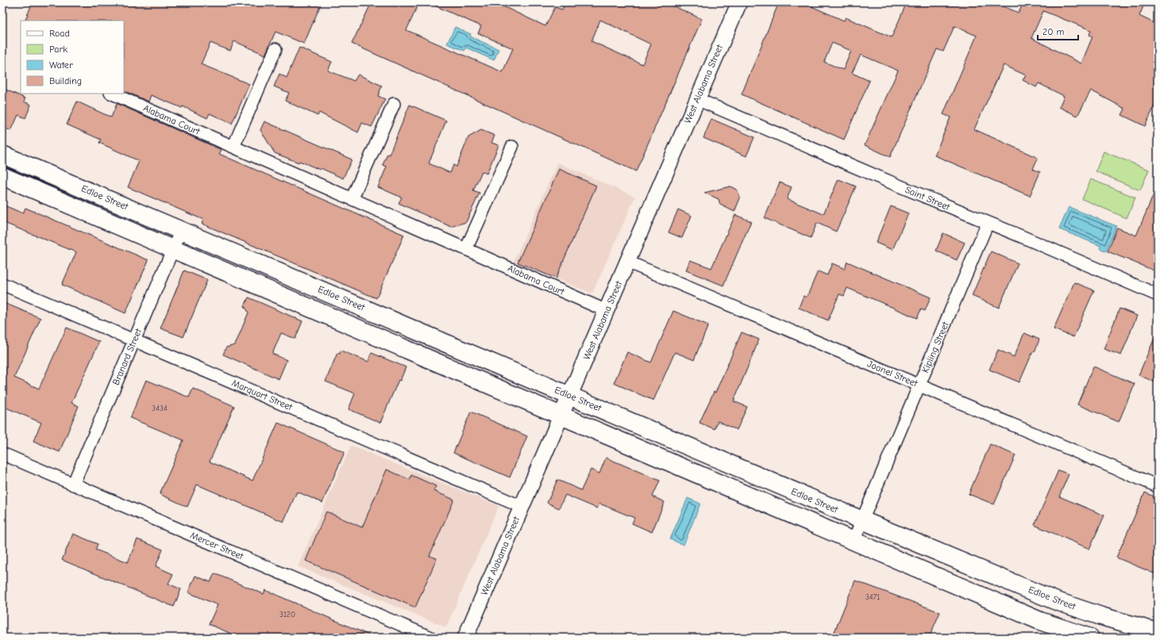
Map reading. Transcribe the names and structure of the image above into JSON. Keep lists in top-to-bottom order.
{
  "streets": {
    "main road": ["Edloe Street"],
    "street": [
      "West Alabama Street",
      "Alabama Court",
      "Saint Street",
      "Kipling Street",
      "Branard Street",
      "Joanel Street",
      "Marquart Street",
      "Mercer Street"
    ]
  },
  "crossings": [
    ["West Alabama Street", "Alabama Court"],
    ["West Alabama Street", "Edloe Street"],
    ["West Alabama Street", "Saint Street"],
    ["West Alabama Street", "Joanel Street"],
    ["West Alabama Street", "Marquart Street"],
    ["Edloe Street", "Kipling Street"],
    ["Edloe Street", "Branard Street"],
    ["Saint Street", "Kipling Street"],
    ["Kipling Street", "Joanel Street"],
    ["Branard Street", "Marquart Street"],
    ["Branard Street", "Mercer Street"]
  ],
  "house_numbers": ["3434", "3471", "3120"],
  "legend": [
    "Road",
    "Park",
    "Water",
    "Building"
  ],
  "scale_bar": "20 m"
}
